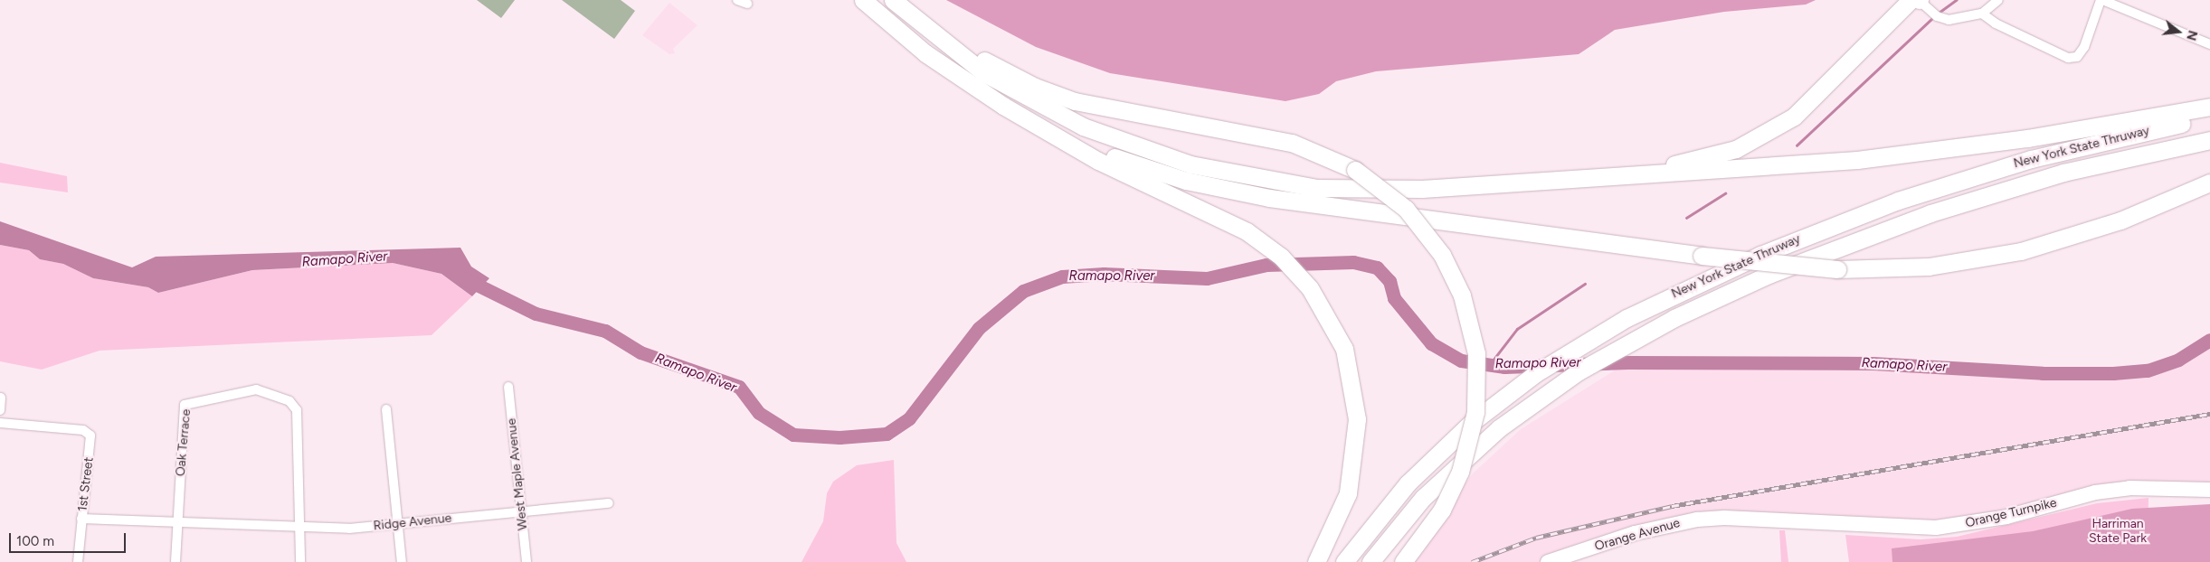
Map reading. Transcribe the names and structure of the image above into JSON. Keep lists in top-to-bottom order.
{
  "streets": {
    "highway": ["New York State Thruway"],
    "main road": ["Orange Turnpike", "Orange Avenue"],
    "street": [
      "Oak Terrace",
      "West Maple Avenue",
      "1st Street",
      "Ridge Avenue"
    ]
  },
  "crossings": [
    ["Oak Terrace", "Ridge Avenue"],
    ["West Maple Avenue", "Ridge Avenue"],
    ["1st Street", "Ridge Avenue"],
    ["Orange Turnpike", "Orange Avenue"]
  ],
  "water": ["Ramapo River"],
  "parks": ["Harriman State Park"],
  "scale_bar": "100 m",
  "north": "right"
}
